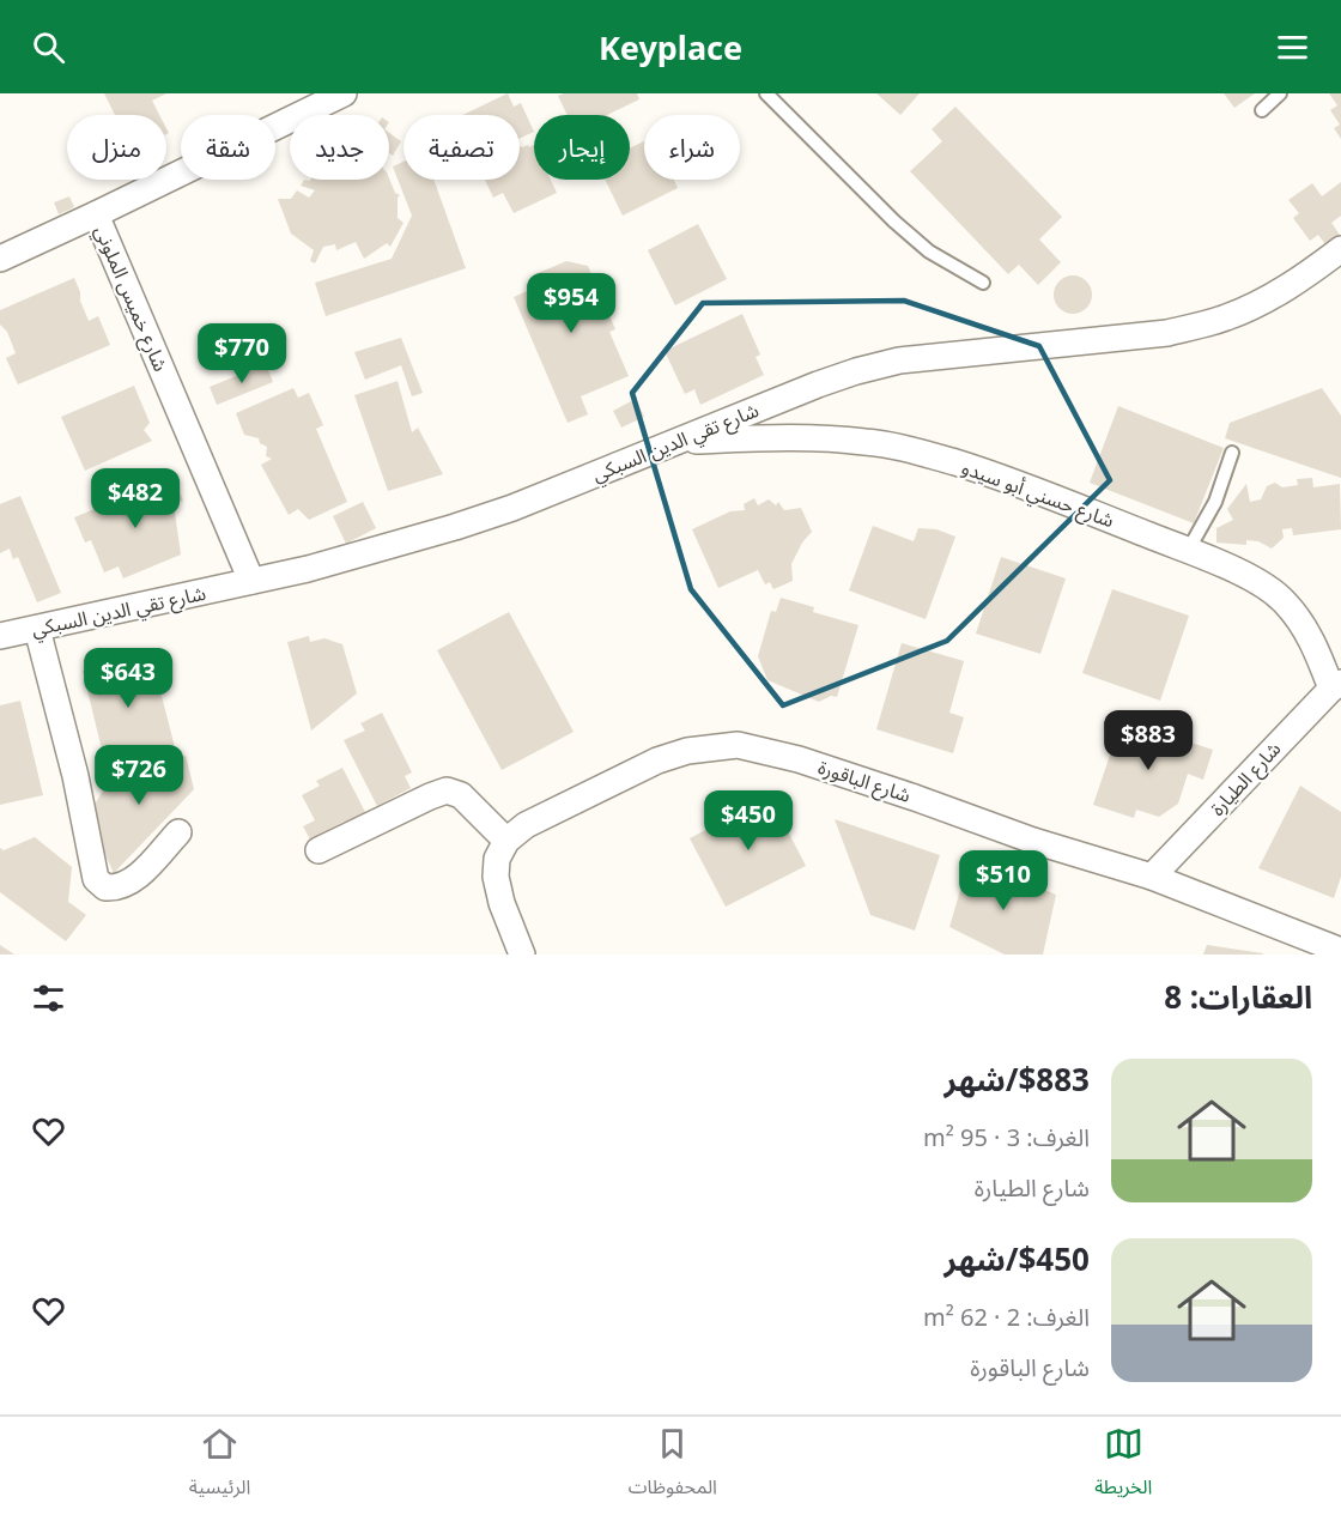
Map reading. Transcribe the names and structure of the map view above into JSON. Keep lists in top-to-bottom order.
{
  "streets": {
    "street": [
      "شارع خميس الملوني",
      "شارع تقي الدين السبكي",
      "شارع حسني أبو سيدو",
      "شارع الطيارة",
      "شارع الباقورة"
    ]
  },
  "crossings": [
    ["شارع خميس الملوني", "شارع تقي الدين السبكي"],
    ["شارع تقي الدين السبكي", "شارع حسني أبو سيدو"],
    ["شارع حسني أبو سيدو", "شارع الطيارة"],
    ["شارع الطيارة", "شارع الباقورة"]
  ],
  "page": {
    "header": "Keyplace",
    "chip": [
      "شراء",
      "إيجار",
      "تصفية",
      "جديد",
      "شقة",
      "منزل"
    ],
    "price": [
      "$954",
      "$770",
      "$482",
      "$643",
      "$883",
      "$726",
      "$450",
      "$510"
    ],
    "heading": "العقارات: 8",
    "list": [
      {
        "name": "$883/شهر",
        "note": "الغرف: 3 · 95 m² · شارع الطيارة"
      },
      {
        "name": "$450/شهر",
        "note": "الغرف: 2 · 62 m² · شارع الباقورة"
      }
    ],
    "tabs": ["الخريطة", "المحفوظات", "الرئيسية"]
  }
}
